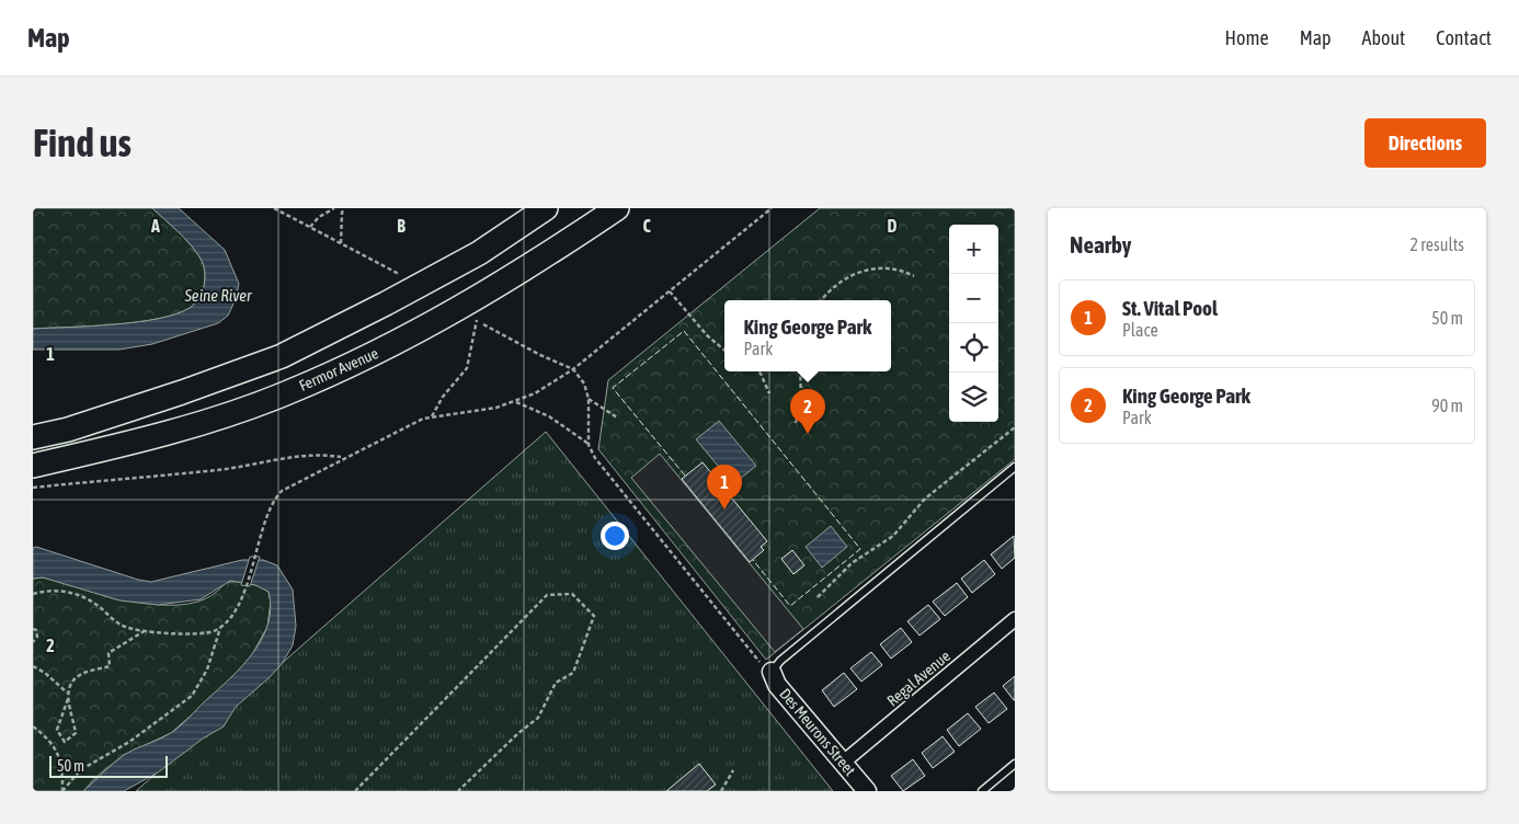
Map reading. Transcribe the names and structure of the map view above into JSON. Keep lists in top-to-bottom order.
{
  "streets": {
    "highway": ["Fermor Avenue"],
    "street": ["Regal Avenue", "Des Meurons Street"]
  },
  "crossings": [
    ["Regal Avenue", "Des Meurons Street"]
  ],
  "water": ["Seine River"],
  "scale_bar": "50 m",
  "page": {
    "header": "Map",
    "nav": [
      "Home",
      "Map",
      "About",
      "Contact"
    ],
    "buttons": "Directions",
    "title": "Find us",
    "heading": ["Nearby", "2 results"],
    "map_buttons": ["+", "−"],
    "list": [
      {
        "mark": "1",
        "name": "St. Vital Pool",
        "note": "Place",
        "value": "50 m"
      },
      {
        "mark": "2",
        "name": "King George Park",
        "note": "Park",
        "value": "90 m"
      }
    ],
    "popup": ["King George Park", "Park"],
    "pins": ["2", "1"],
    "scale": "50 m"
  },
  "grid": {
    "columns": [
      "A",
      "B",
      "C",
      "D"
    ],
    "rows": ["1", "2"]
  }
}
